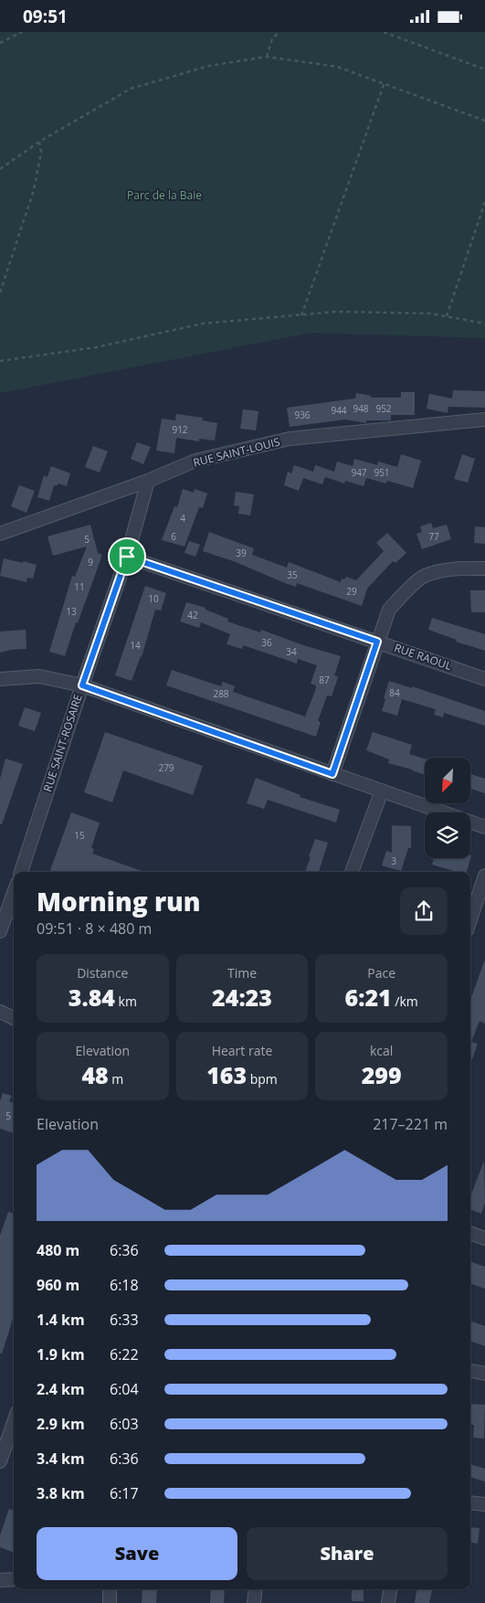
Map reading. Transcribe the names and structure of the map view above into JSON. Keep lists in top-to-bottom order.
{
  "streets": {
    "street": ["RUE SAINT-LOUIS", "RUE RAOUL", "RUE SAINT-ROSAIRE"]
  },
  "crossings": [
    ["RUE SAINT-LOUIS", "RUE SAINT-ROSAIRE"],
    ["RUE RAOUL", "RUE SAINT-ROSAIRE"]
  ],
  "parks": ["Parc de la Baie"],
  "house_numbers": [
    "948",
    "952",
    "944",
    "936",
    "912",
    "947",
    "951",
    "4",
    "6",
    "77",
    "5",
    "39",
    "9",
    "35",
    "11",
    "29",
    "10",
    "13",
    "42",
    "36",
    "14",
    "34",
    "87",
    "84",
    "288",
    "279",
    "15",
    "3",
    "5"
  ],
  "north": "bottom left",
  "page": {
    "status": "09:51",
    "heading": ["Morning run", "09:51 · 8 × 480 m"],
    "stats": [
      ["Distance", "3.84 km"],
      ["Time", "24:23"],
      ["Pace", "6:21 /km"],
      ["Elevation", "48 m"],
      ["Heart rate", "163 bpm"],
      ["kcal", "299"]
    ],
    "chart": ["Elevation", "217–221 m"],
    "list": [
      {
        "name": "480 m",
        "note": "6:36"
      },
      {
        "name": "960 m",
        "note": "6:18"
      },
      {
        "name": "1.4 km",
        "note": "6:33"
      },
      {
        "name": "1.9 km",
        "note": "6:22"
      },
      {
        "name": "2.4 km",
        "note": "6:04"
      },
      {
        "name": "2.9 km",
        "note": "6:03"
      },
      {
        "name": "3.4 km",
        "note": "6:36"
      },
      {
        "name": "3.8 km",
        "note": "6:17"
      }
    ],
    "buttons": ["Save", "Share"]
  }
}
